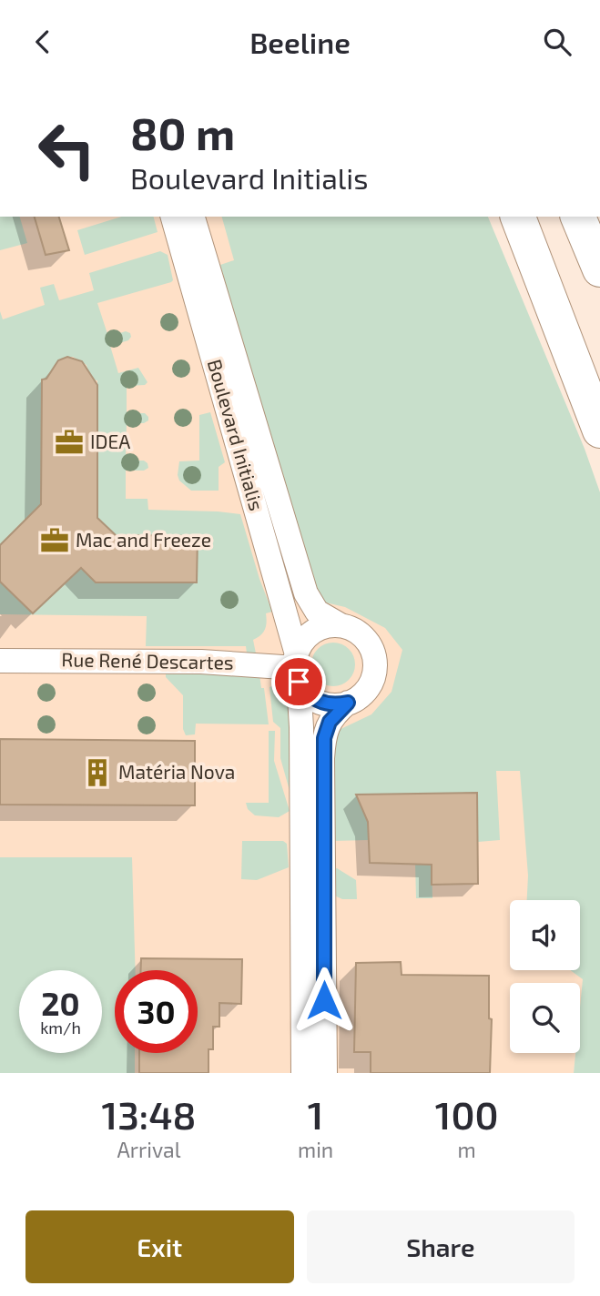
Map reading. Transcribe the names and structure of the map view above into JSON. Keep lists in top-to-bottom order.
{
  "streets": {
    "street": ["Boulevard Initialis", "Rue René Descartes"]
  },
  "crossings": [
    ["Boulevard Initialis", "Rue René Descartes"]
  ],
  "places": {
    "office": ["IDEA", "Mac and Freeze"],
    "building": ["Matéria Nova"]
  },
  "page": {
    "header": "Beeline",
    "turn": ["80 m", "Boulevard Initialis"],
    "speed": "20 km/h",
    "limit": "30",
    "eta": [
      "13:48",
      "Arrival",
      "1",
      "min",
      "100",
      "m"
    ],
    "buttons": ["Exit", "Share"]
  }
}
